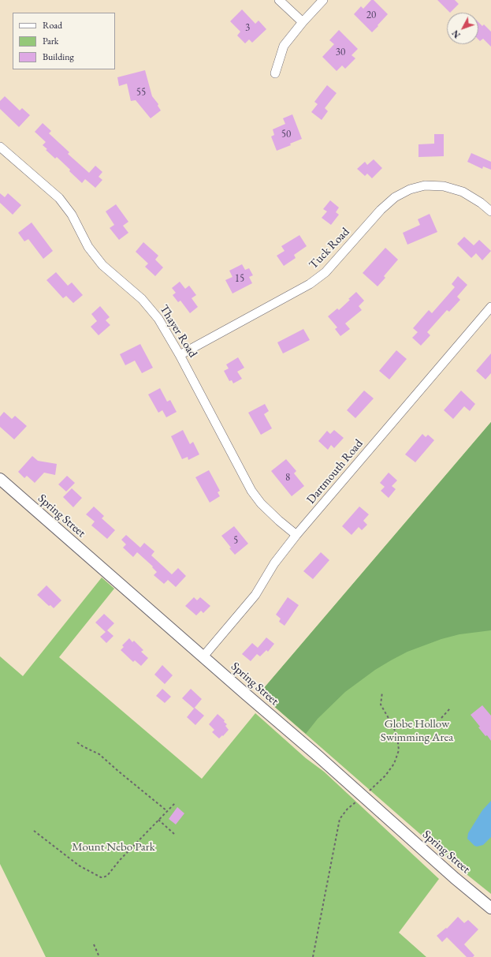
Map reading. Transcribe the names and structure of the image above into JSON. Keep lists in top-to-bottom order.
{
  "streets": {
    "street": [
      "Tuck Road",
      "Thayer Road",
      "Dartmouth Road",
      "Spring Street"
    ]
  },
  "crossings": [
    ["Tuck Road", "Thayer Road"],
    ["Thayer Road", "Dartmouth Road"],
    ["Dartmouth Road", "Spring Street"]
  ],
  "parks": ["Globe Hollow Swimming Area", "Mount Nebo Park"],
  "house_numbers": [
    "20",
    "3",
    "30",
    "55",
    "50",
    "15",
    "8",
    "5"
  ],
  "legend": ["Road", "Park", "Building"],
  "north": "bottom left"
}
